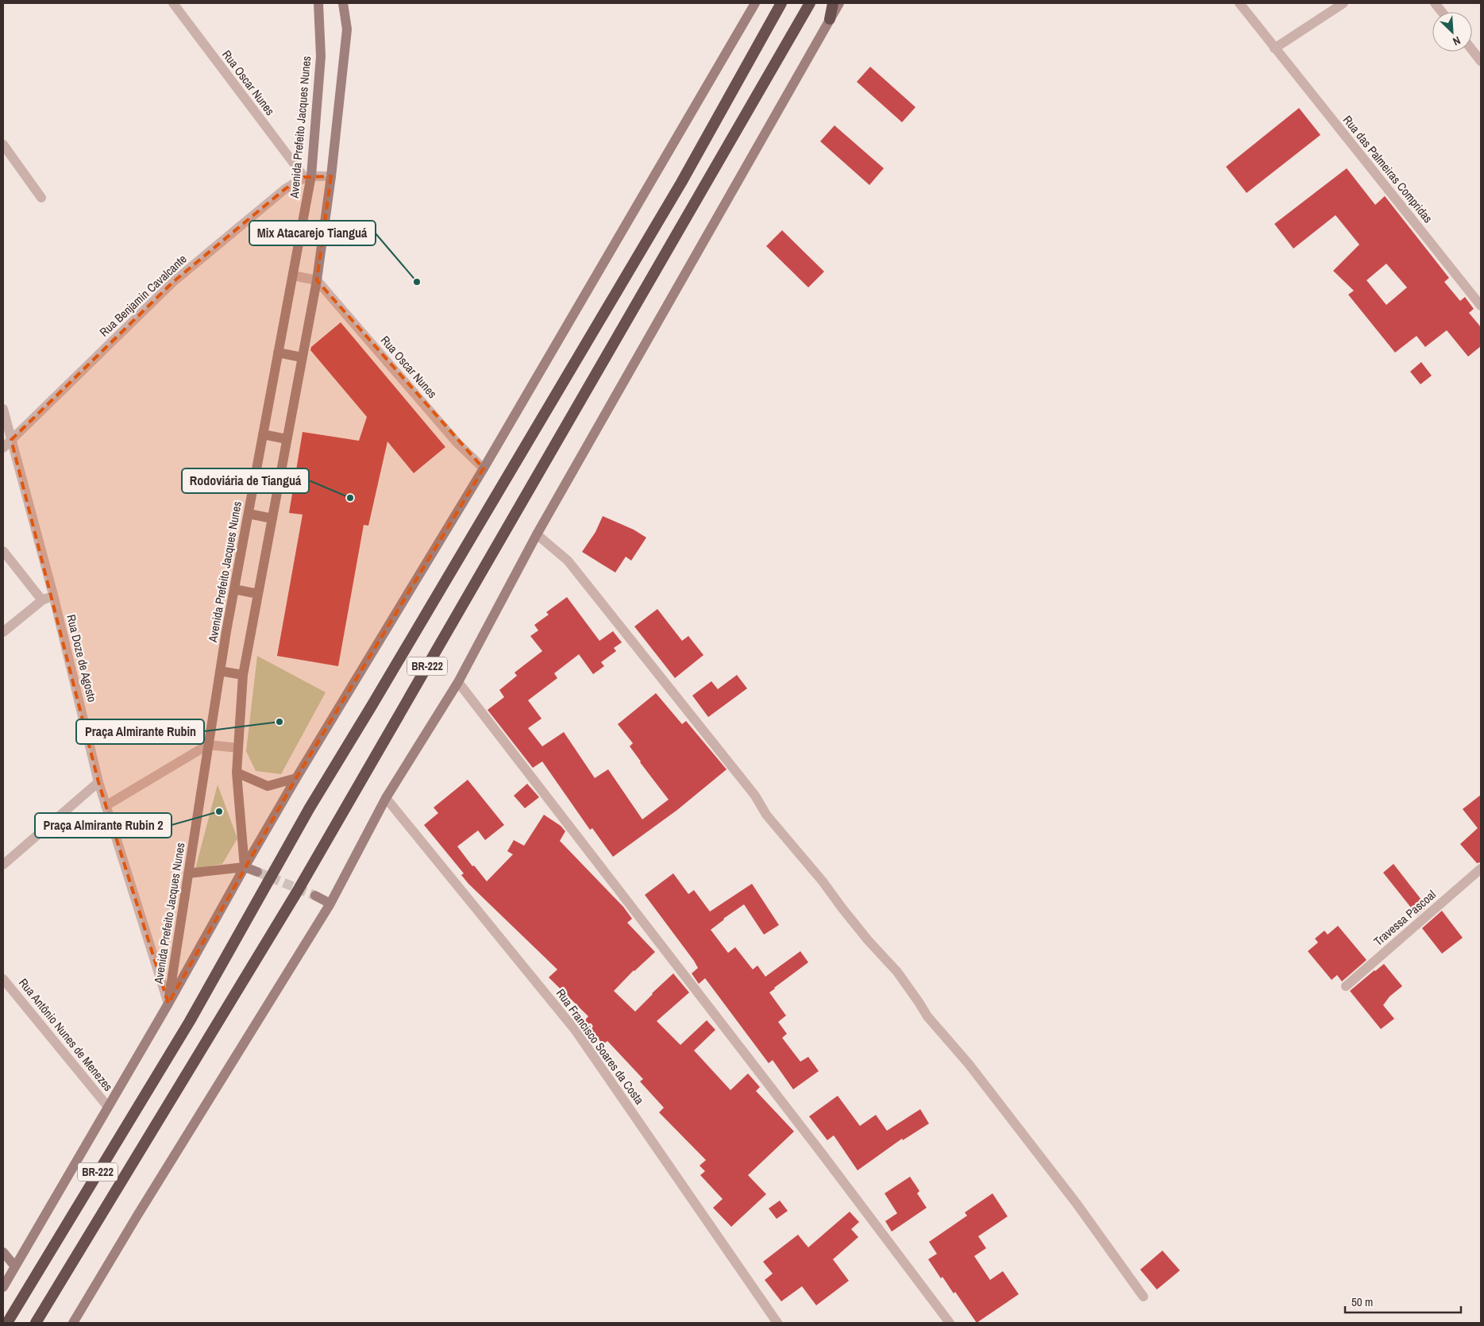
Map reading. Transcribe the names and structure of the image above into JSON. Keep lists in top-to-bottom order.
{
  "streets": {
    "highway": ["BR-222"],
    "main road": ["Avenida Prefeito Jacques Nunes"],
    "street": [
      "Rua Oscar Nunes",
      "Rua das Palmeiras Compridas",
      "Rua Benjamin Cavalcante",
      "Rua Doze de Agosto",
      "Travessa Pascoal",
      "Rua Antônio Nunes de Menezes",
      "Rua Francisco Soares da Costa"
    ]
  },
  "crossings": [
    ["Rua Oscar Nunes", "Avenida Prefeito Jacques Nunes"],
    ["Rua Oscar Nunes", "Rua Benjamin Cavalcante"],
    ["Rua Oscar Nunes", "BR-222"],
    ["Avenida Prefeito Jacques Nunes", "Rua Benjamin Cavalcante"],
    ["Avenida Prefeito Jacques Nunes", "Rua Doze de Agosto"],
    ["Avenida Prefeito Jacques Nunes", "BR-222"],
    ["Rua Benjamin Cavalcante", "Rua Doze de Agosto"],
    ["Rua Doze de Agosto", "BR-222"],
    ["BR-222", "Rua Antônio Nunes de Menezes"]
  ],
  "places": [
    "Mix Atacarejo Tianguá",
    "Rodoviária de Tianguá",
    "Praça Almirante Rubin",
    "Praça Almirante Rubin 2"
  ],
  "scale_bar": "50 m",
  "north": "bottom right"
}
